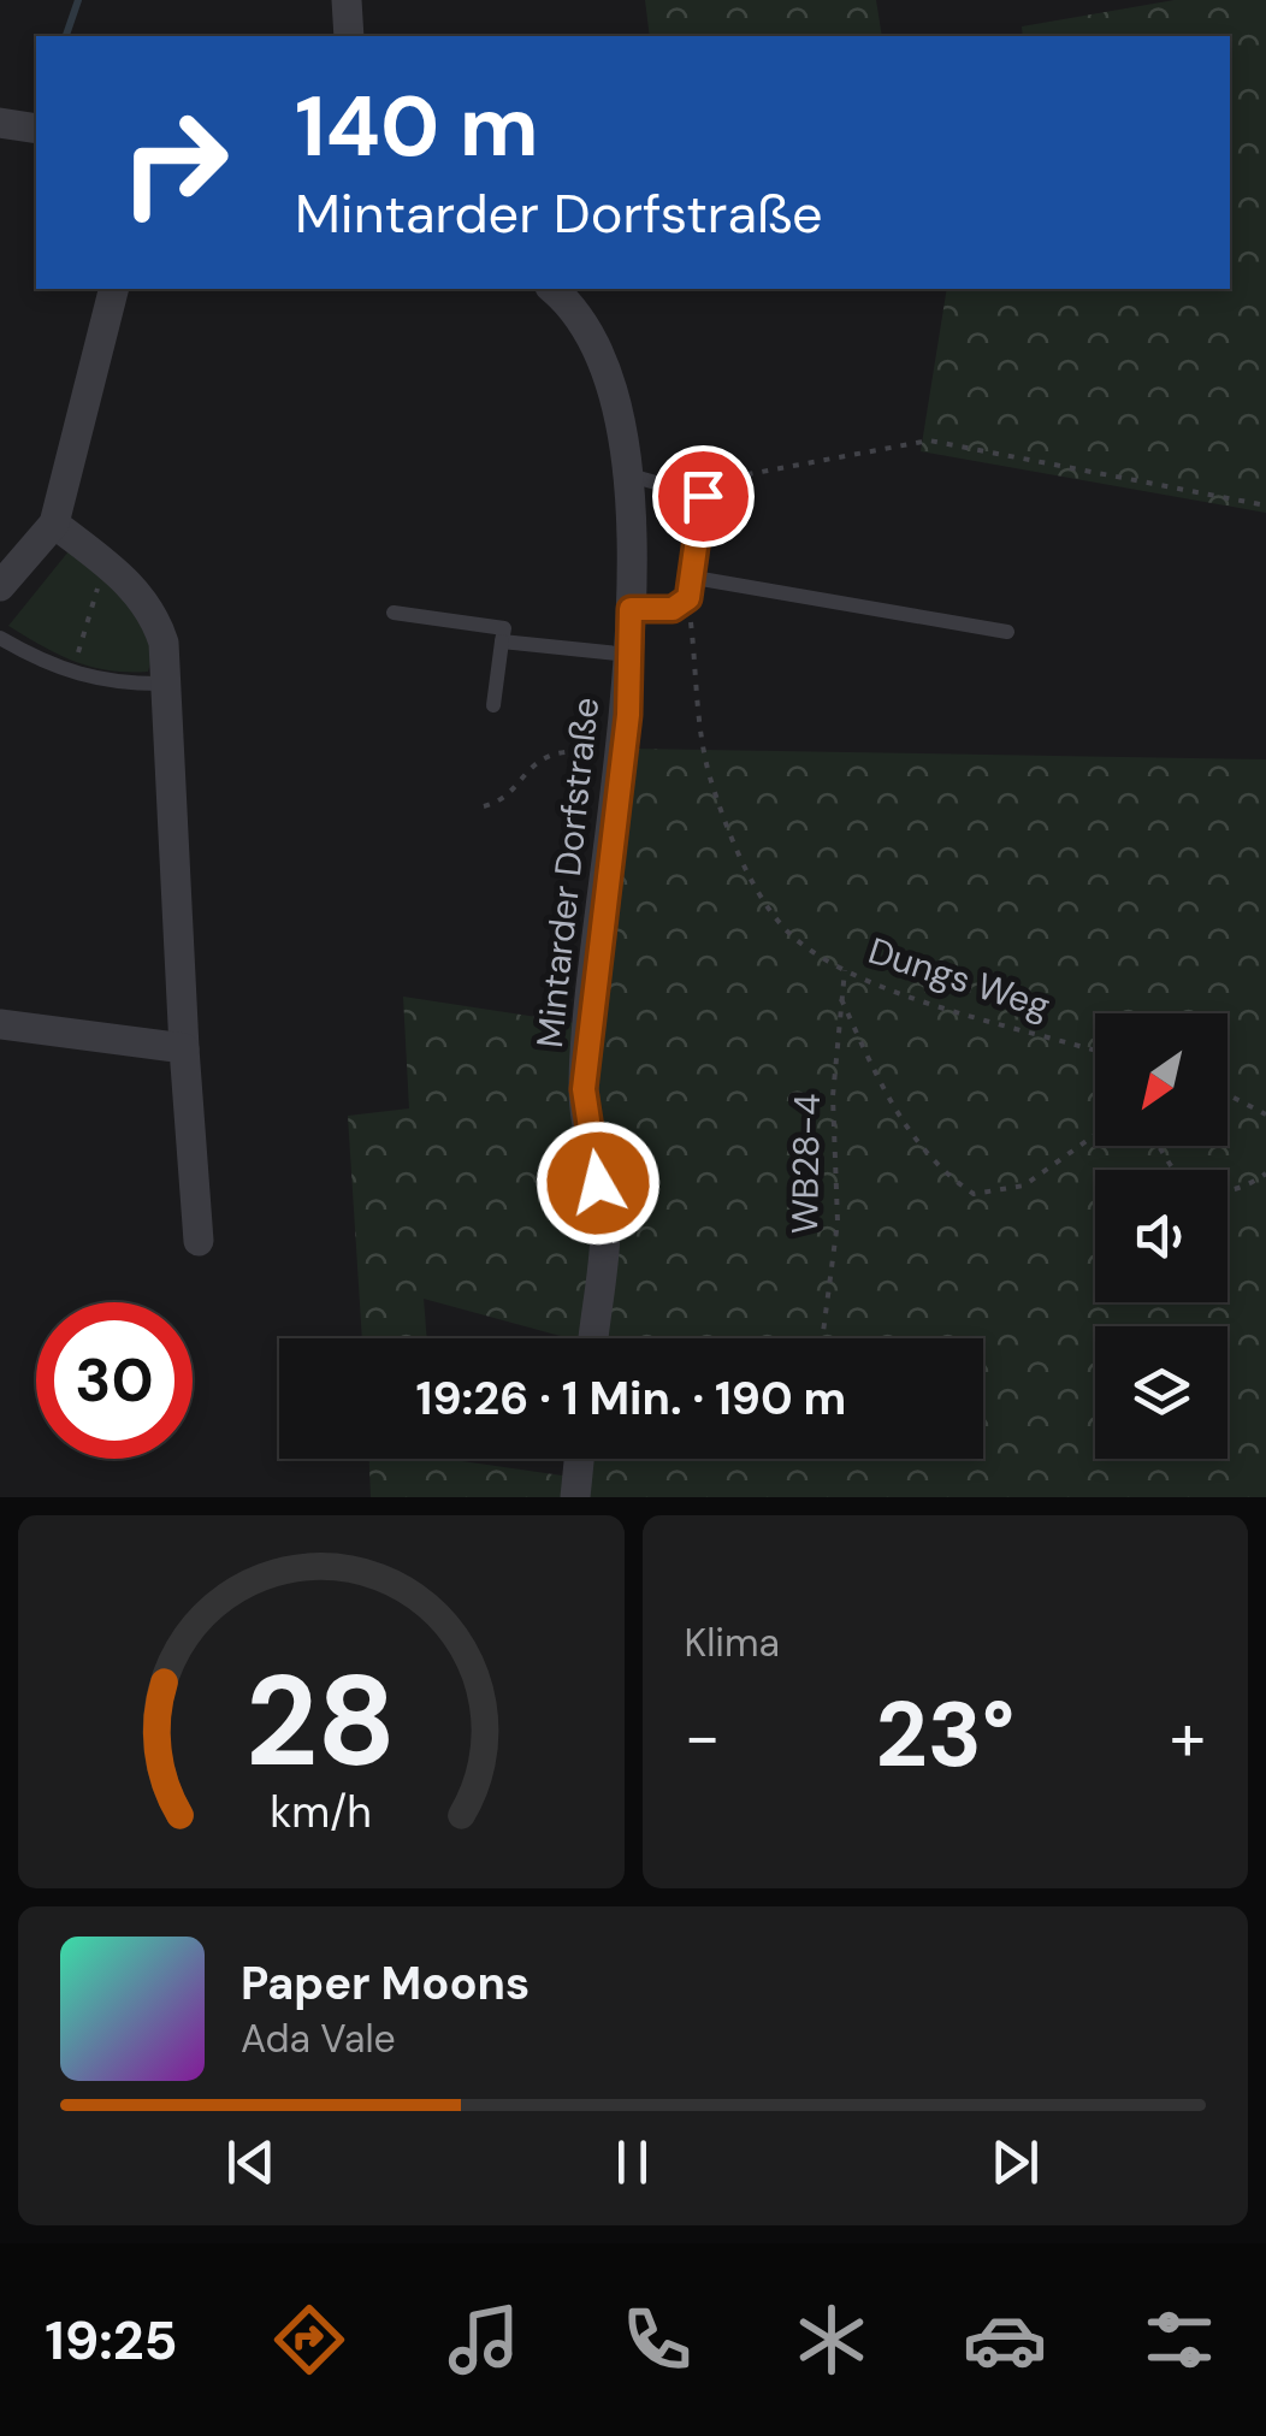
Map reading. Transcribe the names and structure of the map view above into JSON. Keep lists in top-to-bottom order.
{
  "streets": {
    "street": ["Mintarder Dorfstraße"],
    "path": ["Dungs Weg", "WB28-4"]
  },
  "crossings": [
    ["Dungs Weg", "WB28-4"]
  ],
  "north": "bottom left",
  "page": {
    "turn": ["140 m", "Mintarder Dorfstraße"],
    "limit": "30",
    "trip": "19:26 · 1 Min. · 190 m",
    "tile": "Klima",
    "heat": ["−", "23°", "+"],
    "song": ["Paper Moons", "Ada Vale"],
    "tabs": "19:25",
    "gauge": ["28", "km/h"]
  }
}
